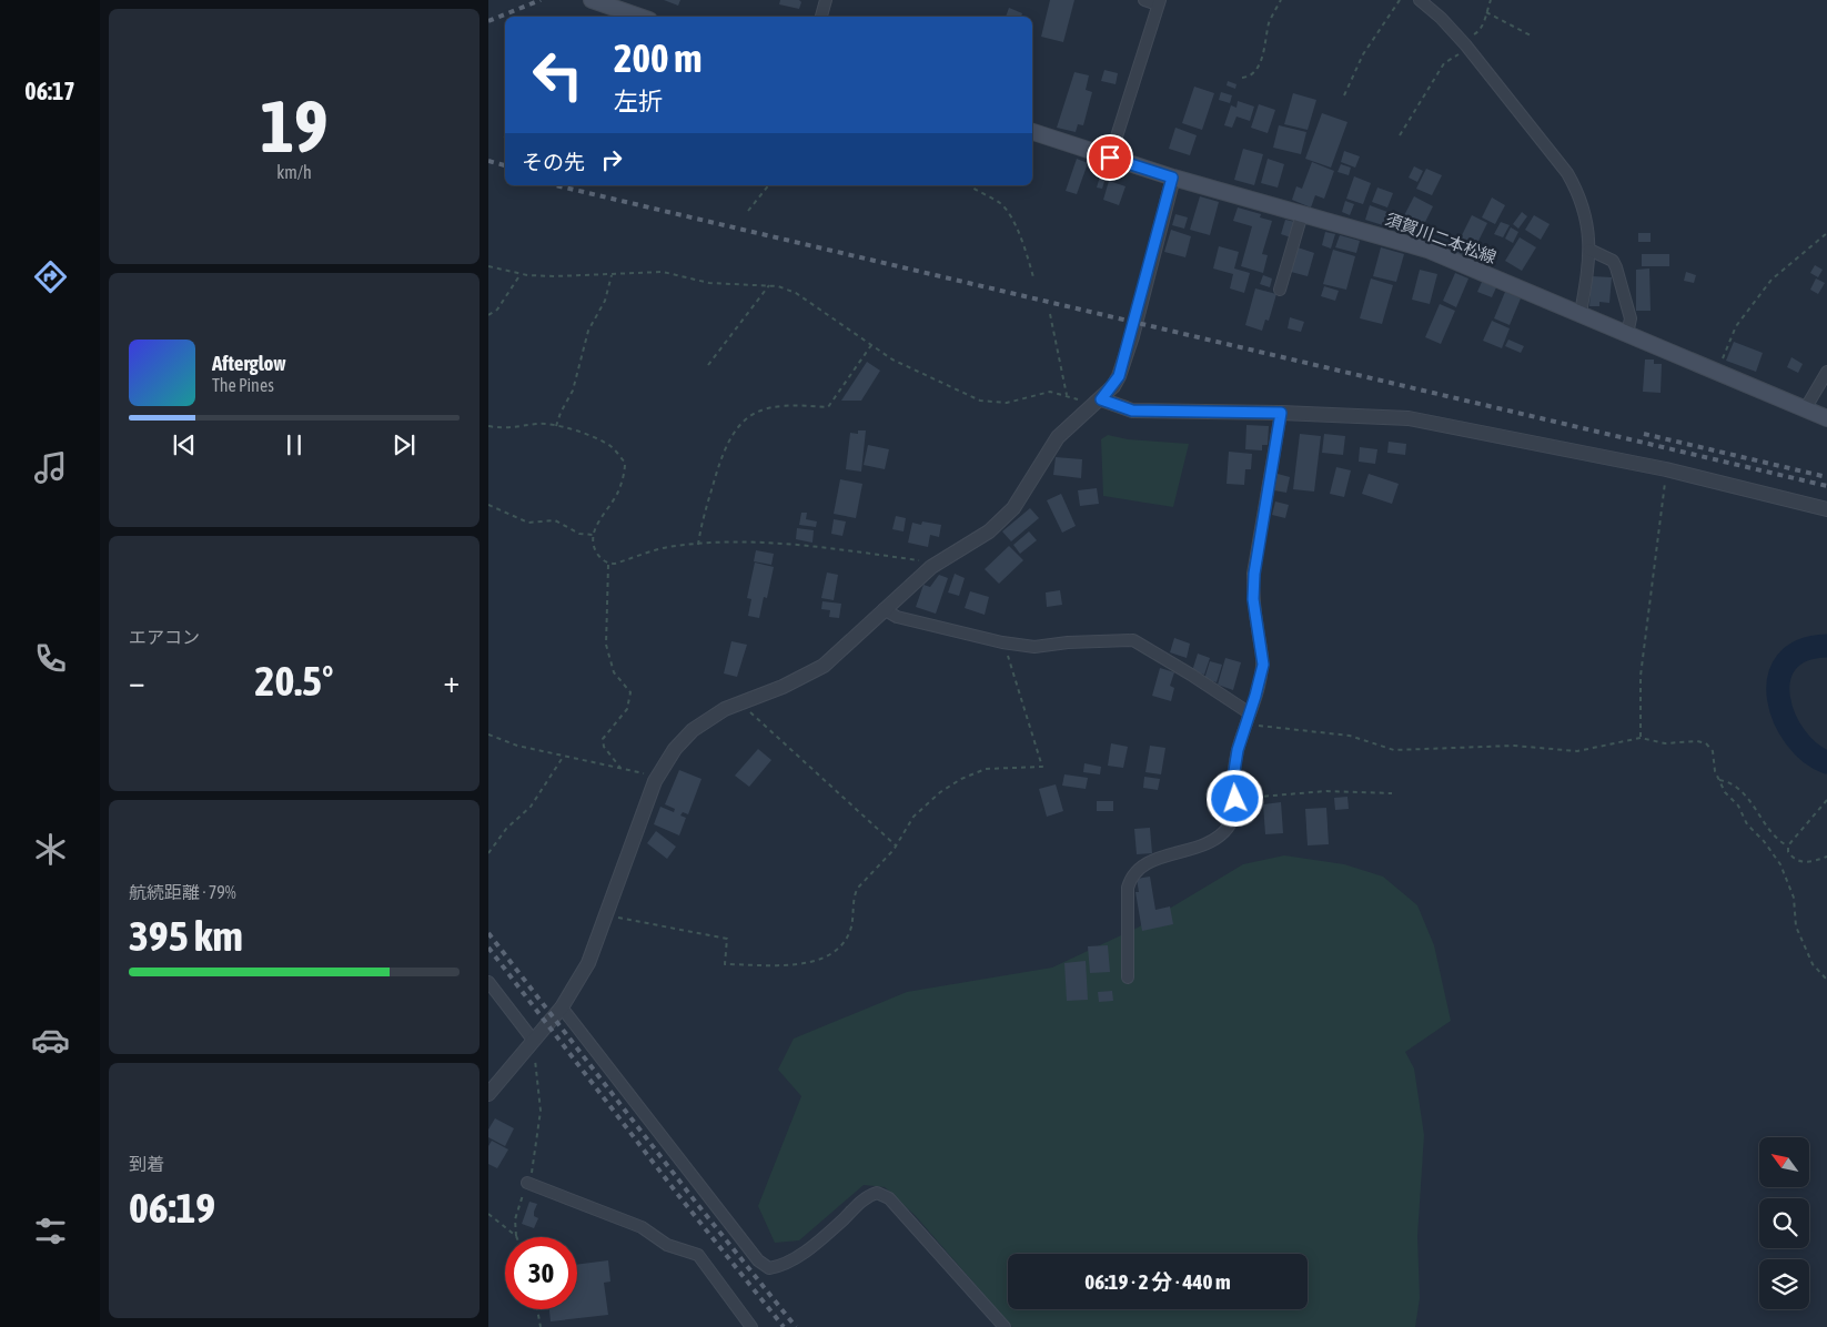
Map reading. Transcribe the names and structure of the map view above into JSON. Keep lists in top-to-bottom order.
{
  "streets": {
    "main road": ["須賀川二本松線"]
  },
  "north": "top left",
  "page": {
    "tabs": "06:17",
    "tile": [
      ["19", "km/h"],
      "エアコン",
      ["航続距離 · 79%", "395 km"],
      ["到着", "06:19"]
    ],
    "turn": ["200 m", "左折"],
    "then": "その先",
    "song": ["Afterglow", "The Pines"],
    "heat": ["−", "20.5°", "+"],
    "limit": "30",
    "trip": "06:19 · 2 分 · 440 m"
  }
}
